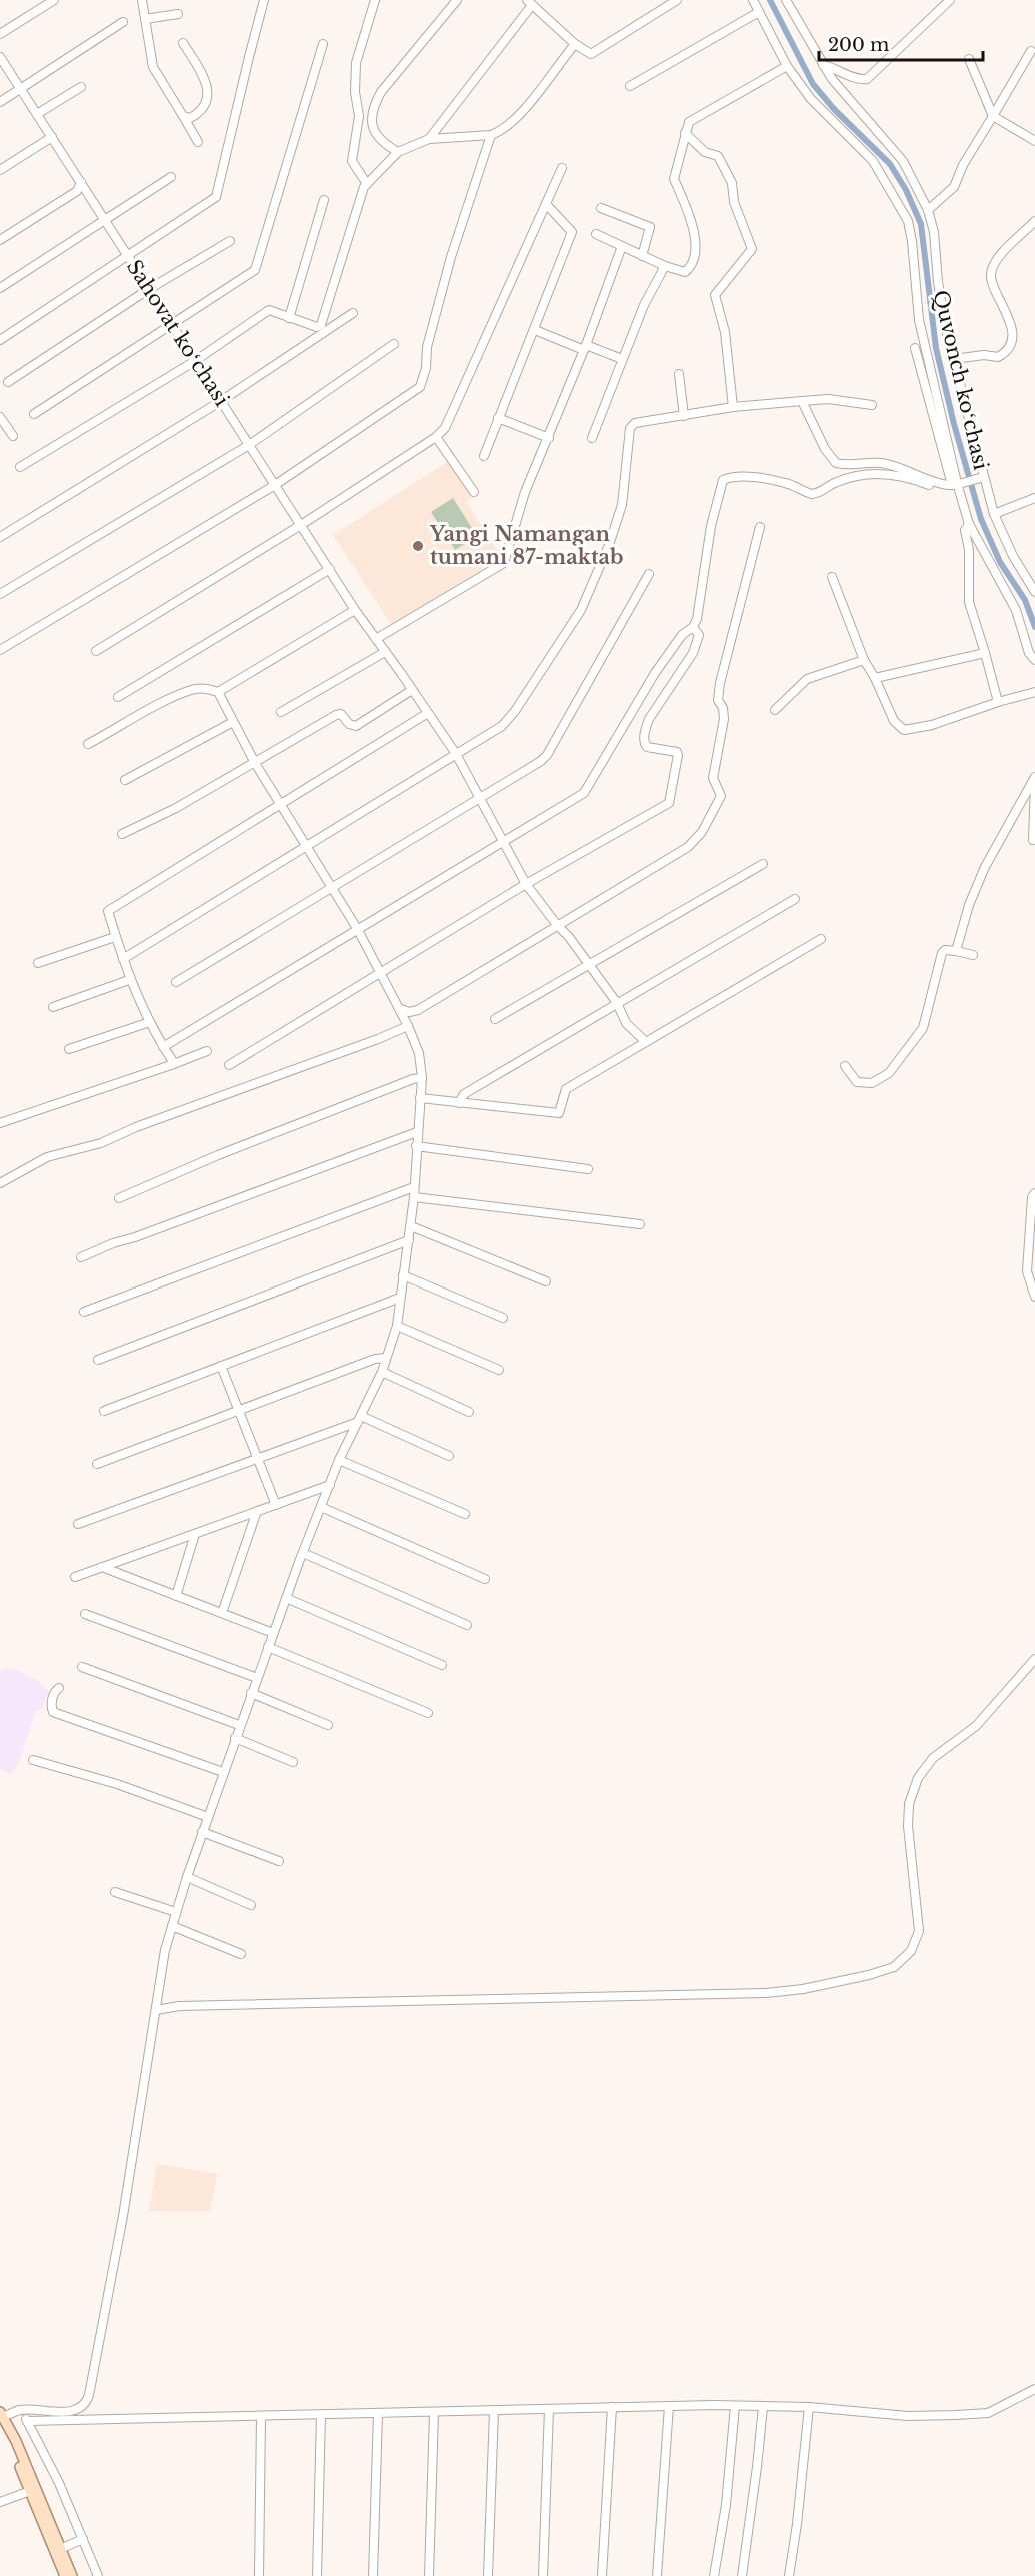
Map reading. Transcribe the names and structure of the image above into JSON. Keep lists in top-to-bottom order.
{
  "streets": {
    "street": ["Sahovat koʻchasi", "Quvonch koʻchasi"]
  },
  "places": ["Yangi Namangan tumani 87-maktab"],
  "scale_bar": "200 m"
}
